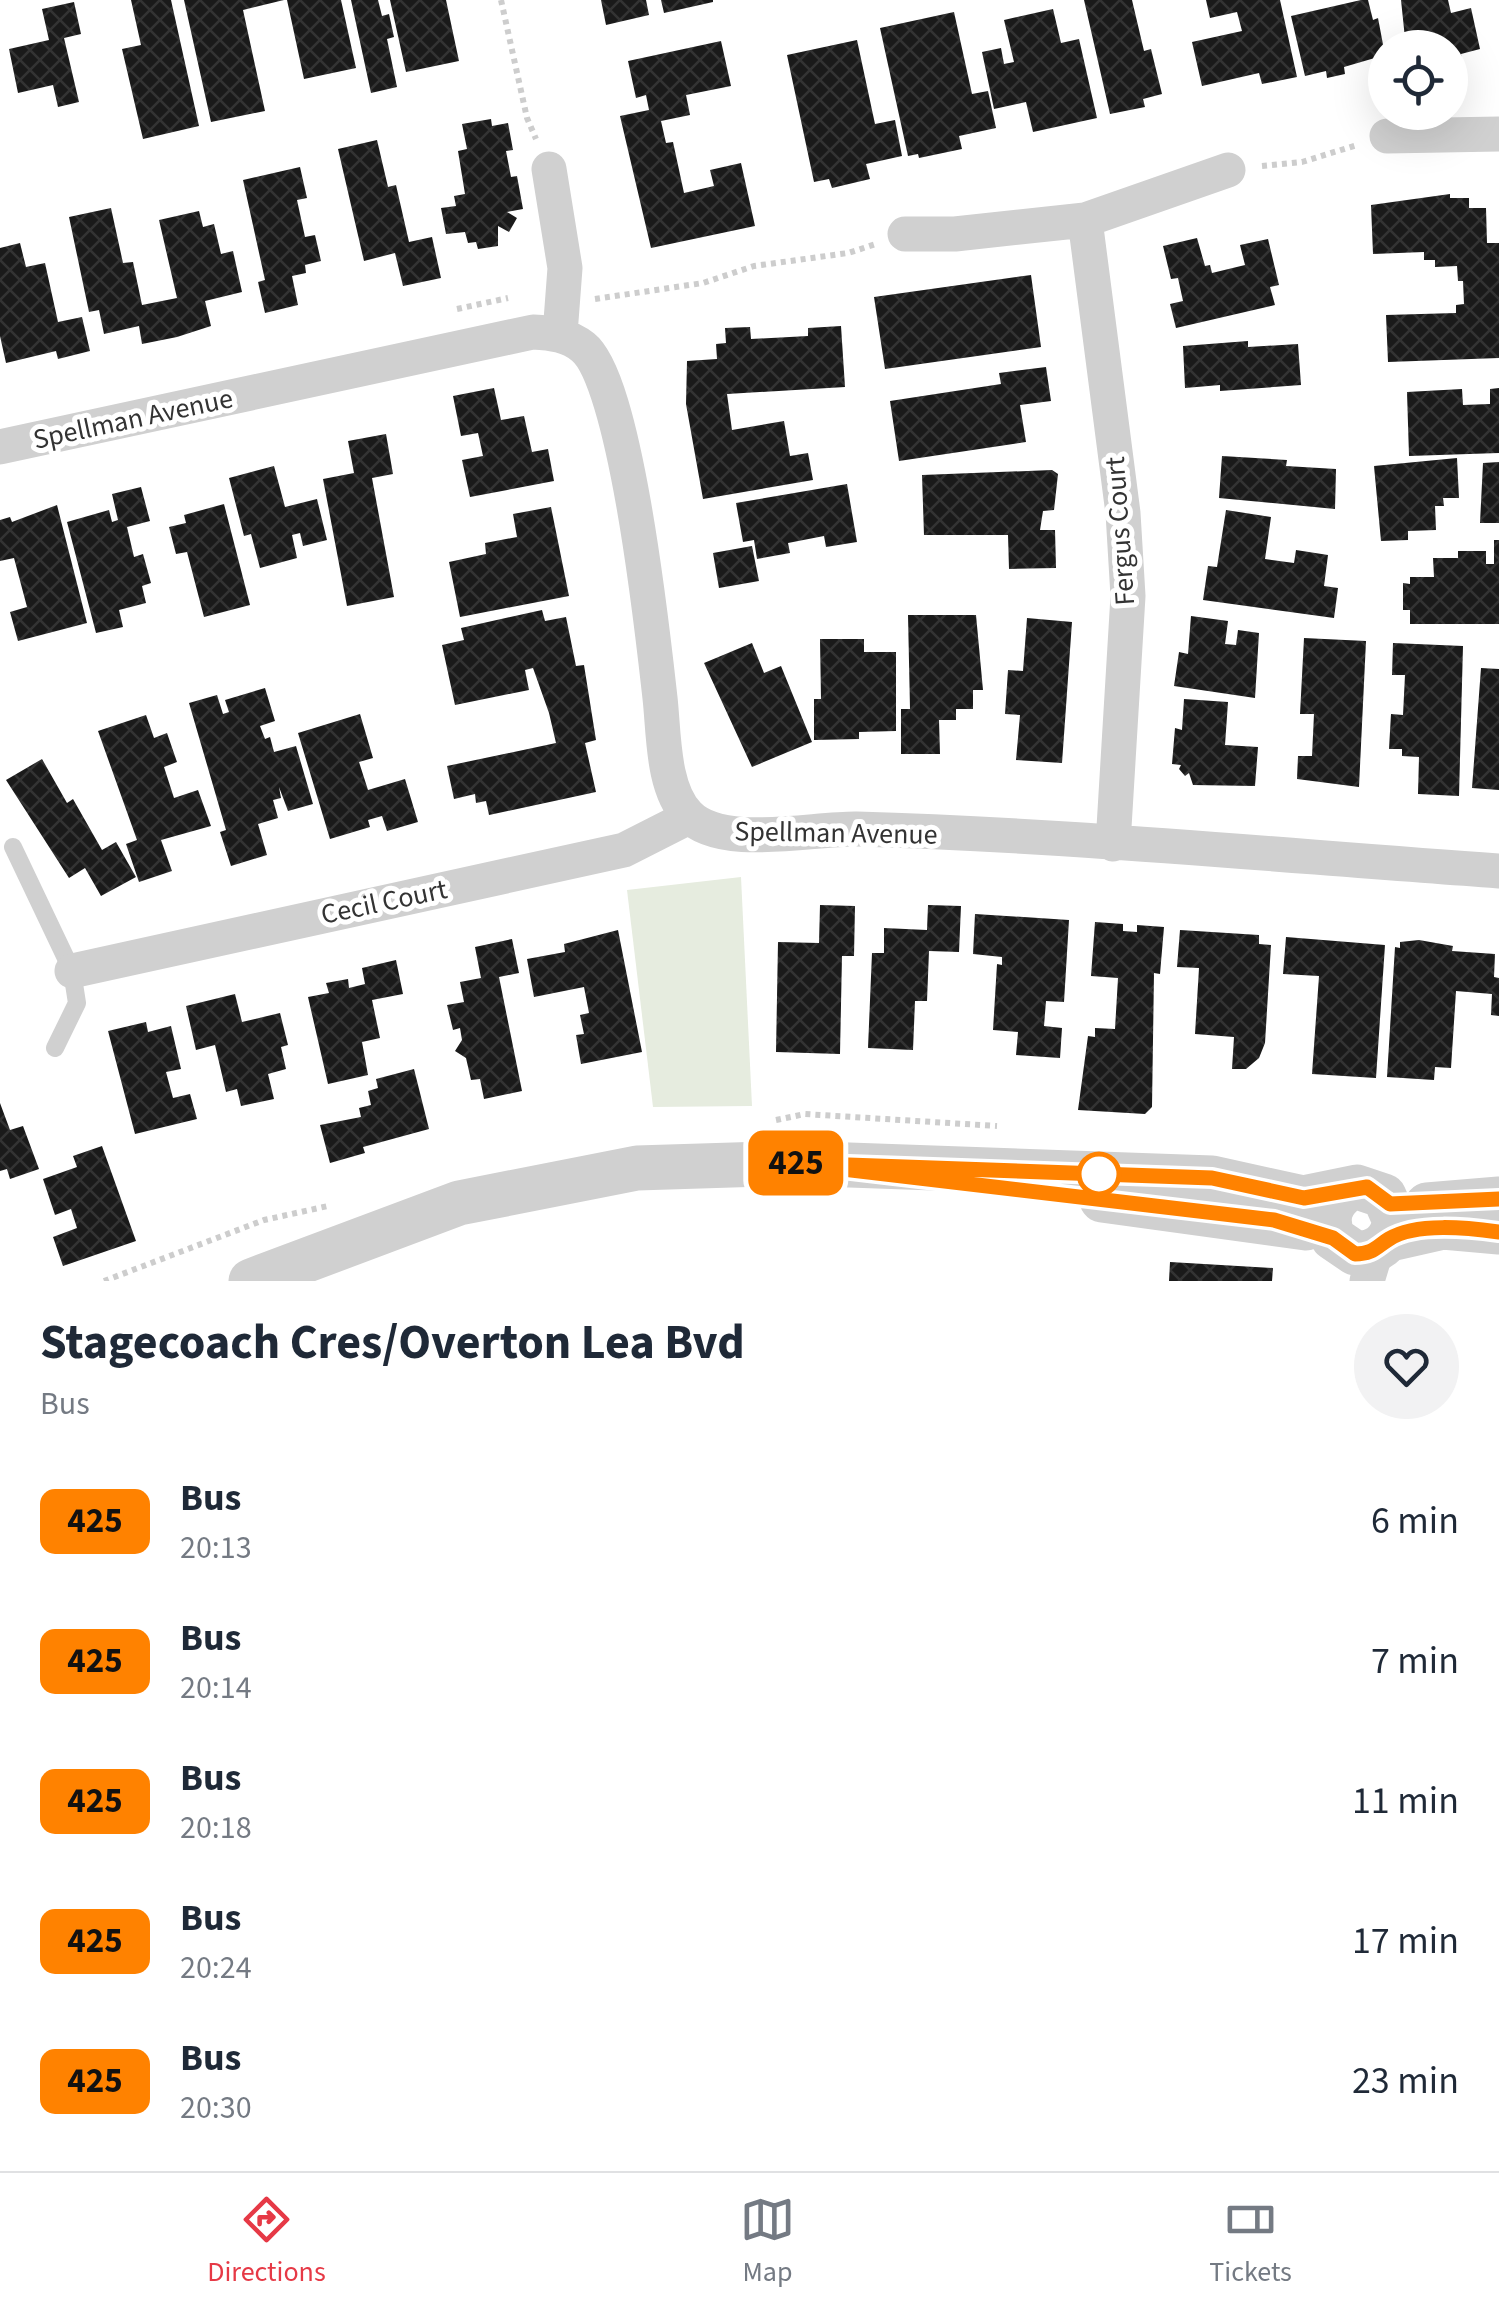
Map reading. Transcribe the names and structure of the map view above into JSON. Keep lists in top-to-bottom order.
{
  "streets": {
    "street": ["Spellman Avenue", "Fergus Court", "Cecil Court"]
  },
  "crossings": [
    ["Spellman Avenue", "Fergus Court"],
    ["Spellman Avenue", "Cecil Court"]
  ],
  "lines": ["bus line 425"],
  "page": {
    "on_map": "425",
    "heading": ["Stagecoach Cres/Overton Lea Bvd", "Bus"],
    "list": [
      {
        "mark": "425",
        "name": "Bus",
        "note": "20:13",
        "value": "6 min"
      },
      {
        "mark": "425",
        "name": "Bus",
        "note": "20:14",
        "value": "7 min"
      },
      {
        "mark": "425",
        "name": "Bus",
        "note": "20:18",
        "value": "11 min"
      },
      {
        "mark": "425",
        "name": "Bus",
        "note": "20:24",
        "value": "17 min"
      },
      {
        "mark": "425",
        "name": "Bus",
        "note": "20:30",
        "value": "23 min"
      }
    ],
    "tabs": ["Directions", "Map", "Tickets"]
  }
}
